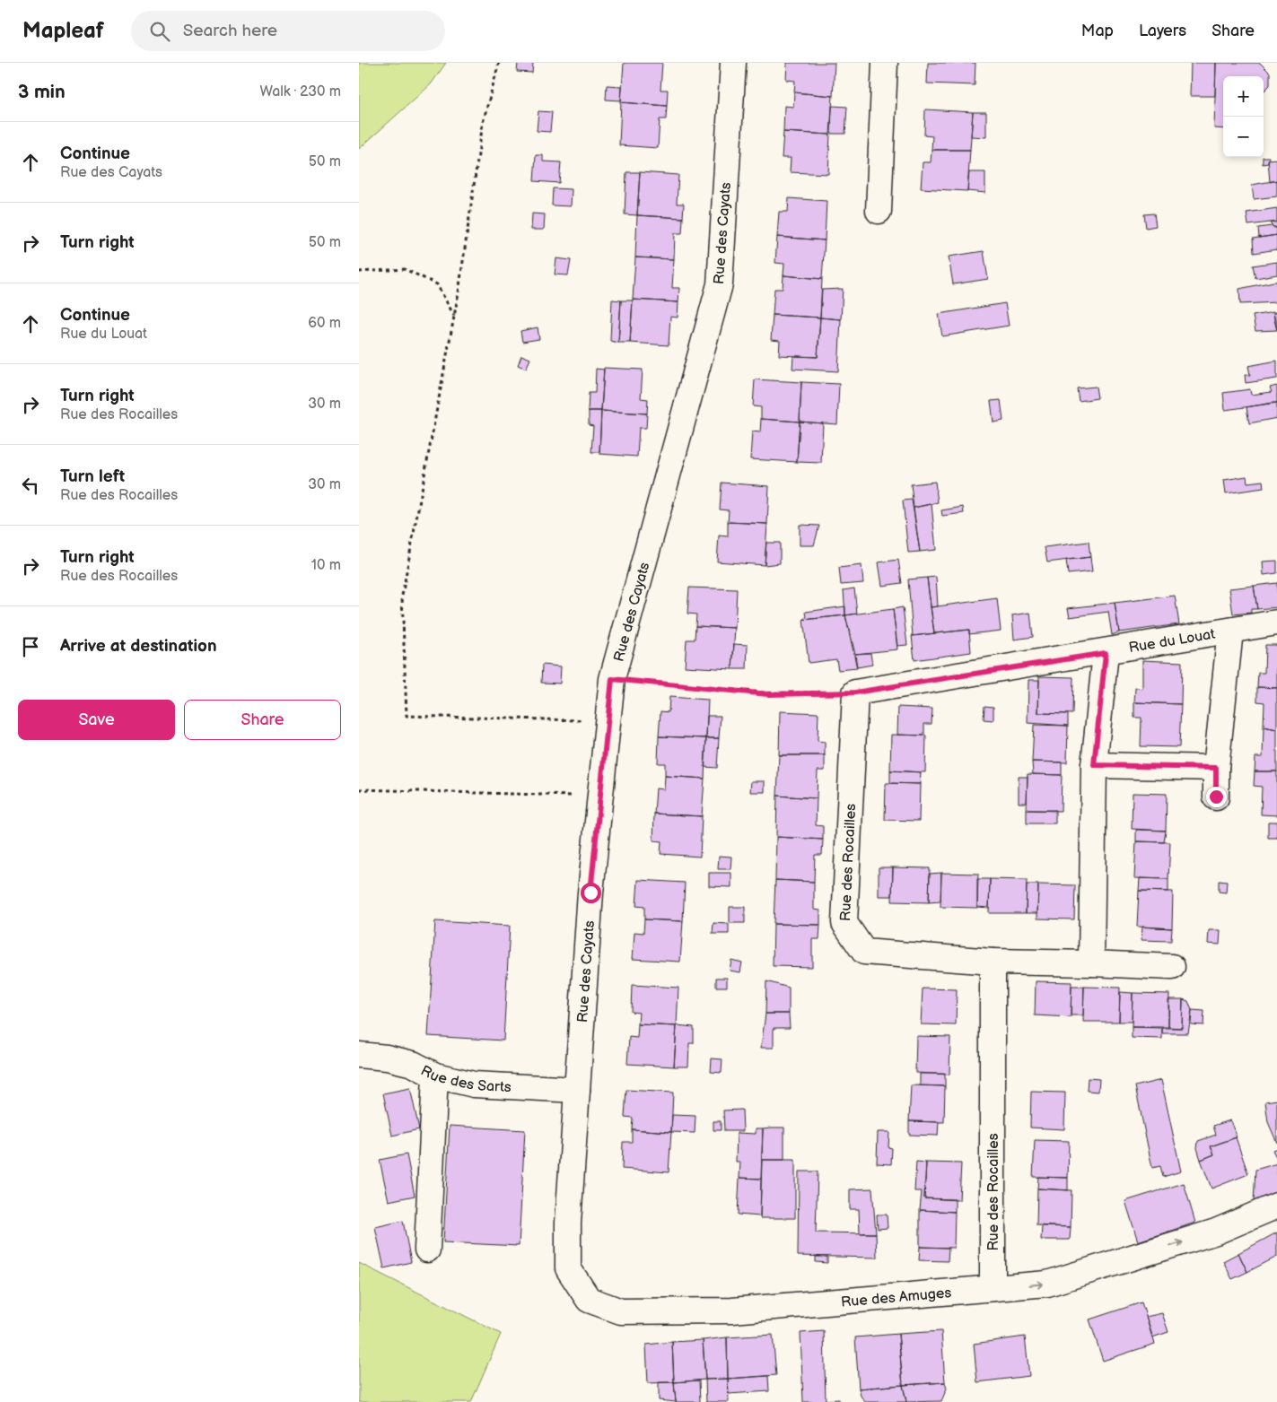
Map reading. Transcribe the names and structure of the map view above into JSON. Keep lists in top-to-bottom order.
{
  "streets": {
    "street": [
      "Rue des Cayats",
      "Rue du Louat",
      "Rue des Rocailles",
      "Rue des Sarts",
      "Rue des Amuges"
    ]
  },
  "crossings": [
    ["Rue des Cayats", "Rue des Sarts"],
    ["Rue des Cayats", "Rue des Amuges"],
    ["Rue du Louat", "Rue des Rocailles"],
    ["Rue des Rocailles", "Rue des Amuges"]
  ],
  "one_way": ["Rue des Amuges"],
  "page": {
    "header": "Mapleaf",
    "search": "Search here",
    "nav": ["Map", "Layers", "Share"],
    "heading": ["3 min", "Walk · 230 m"],
    "map_buttons": ["+", "−"],
    "list": [
      ["Continue", "Rue des Cayats", "50 m"],
      ["Turn right", "50 m"],
      ["Continue", "Rue du Louat", "60 m"],
      ["Turn right", "Rue des Rocailles", "30 m"],
      ["Turn left", "Rue des Rocailles", "30 m"],
      ["Turn right", "Rue des Rocailles", "10 m"],
      "Arrive at destination"
    ],
    "buttons": ["Save", "Share"]
  }
}
